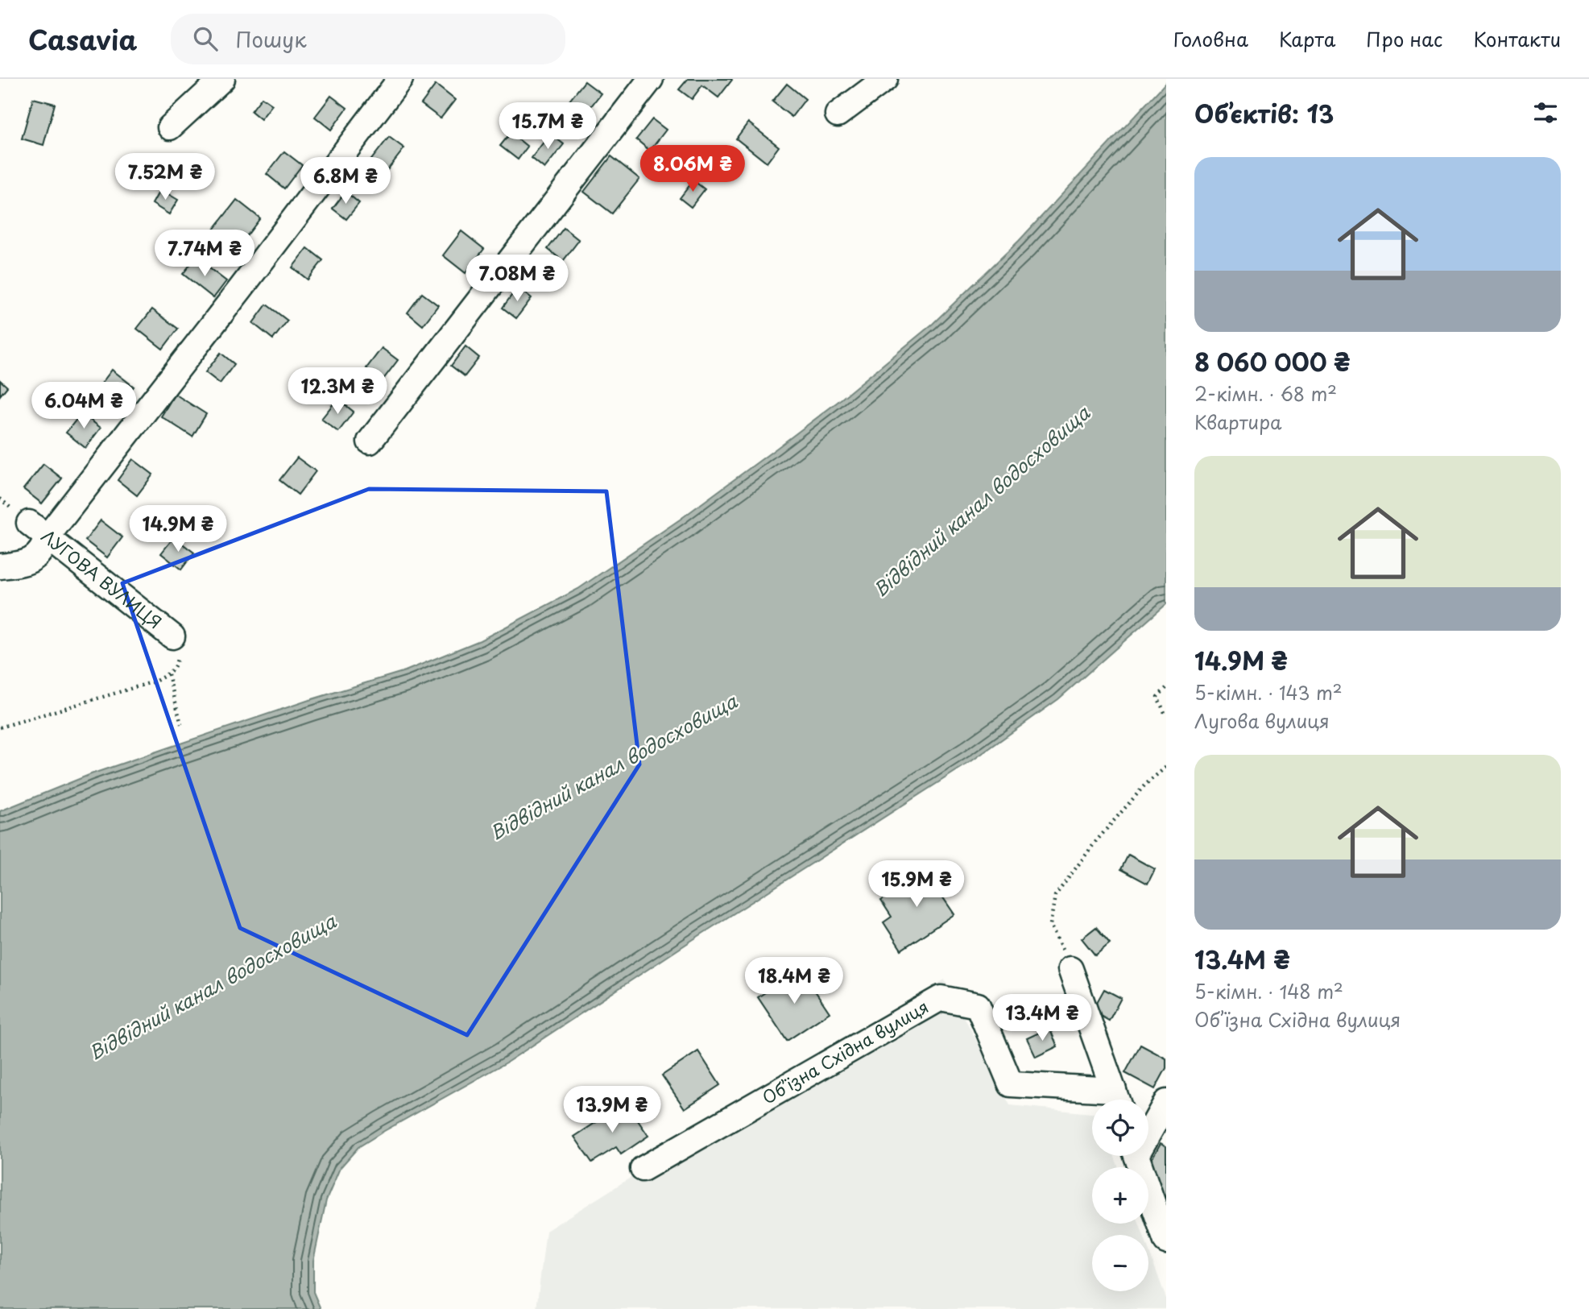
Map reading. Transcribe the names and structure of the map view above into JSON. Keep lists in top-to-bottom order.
{
  "streets": {
    "street": ["ЛУГОВА ВУЛИЦЯ", "Обʼїзна Східна вулиця"]
  },
  "water": ["Відвідний канал водосховища"],
  "page": {
    "header": "Casavia",
    "search": "Пошук",
    "nav": [
      "Головна",
      "Карта",
      "Про нас",
      "Контакти"
    ],
    "heading": "Об’єктів: 13",
    "price": [
      "15.7M ₴",
      "8.06M ₴",
      "7.52M ₴",
      "6.8M ₴",
      "7.74M ₴",
      "7.08M ₴",
      "12.3M ₴",
      "6.04M ₴",
      "14.9M ₴",
      "15.9M ₴",
      "18.4M ₴",
      "13.4M ₴",
      "13.9M ₴"
    ],
    "list": [
      {
        "name": "8 060 000 ₴",
        "note": "2-кімн. · 68 m² · Квартира"
      },
      {
        "name": "14.9M ₴",
        "note": "5-кімн. · 143 m² · Лугова вулиця"
      },
      {
        "name": "13.4M ₴",
        "note": "5-кімн. · 148 m² · Обʼїзна Східна вулиця"
      }
    ],
    "map_buttons": ["+", "−"]
  }
}
